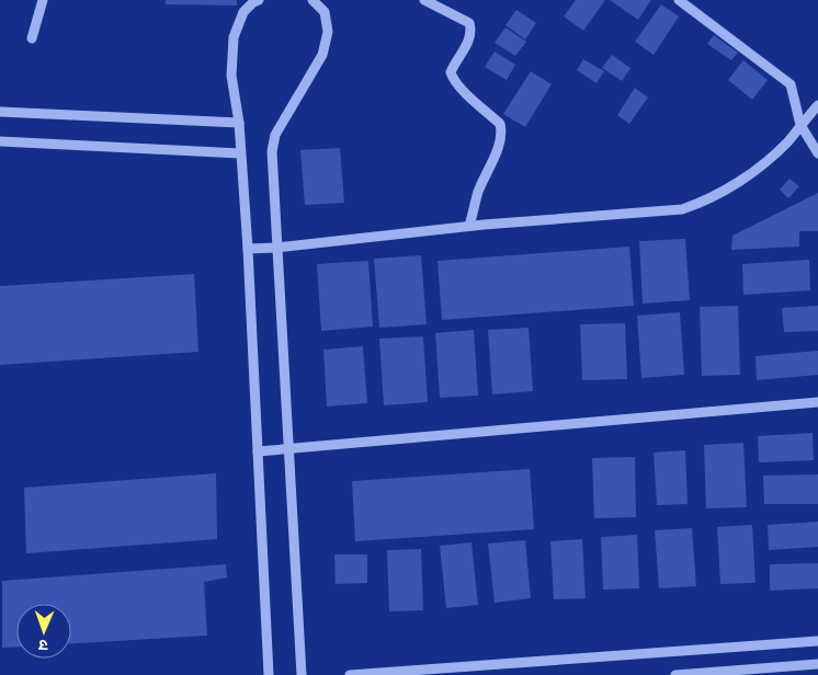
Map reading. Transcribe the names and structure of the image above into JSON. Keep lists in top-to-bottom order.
{
  "north": "bottom"
}
